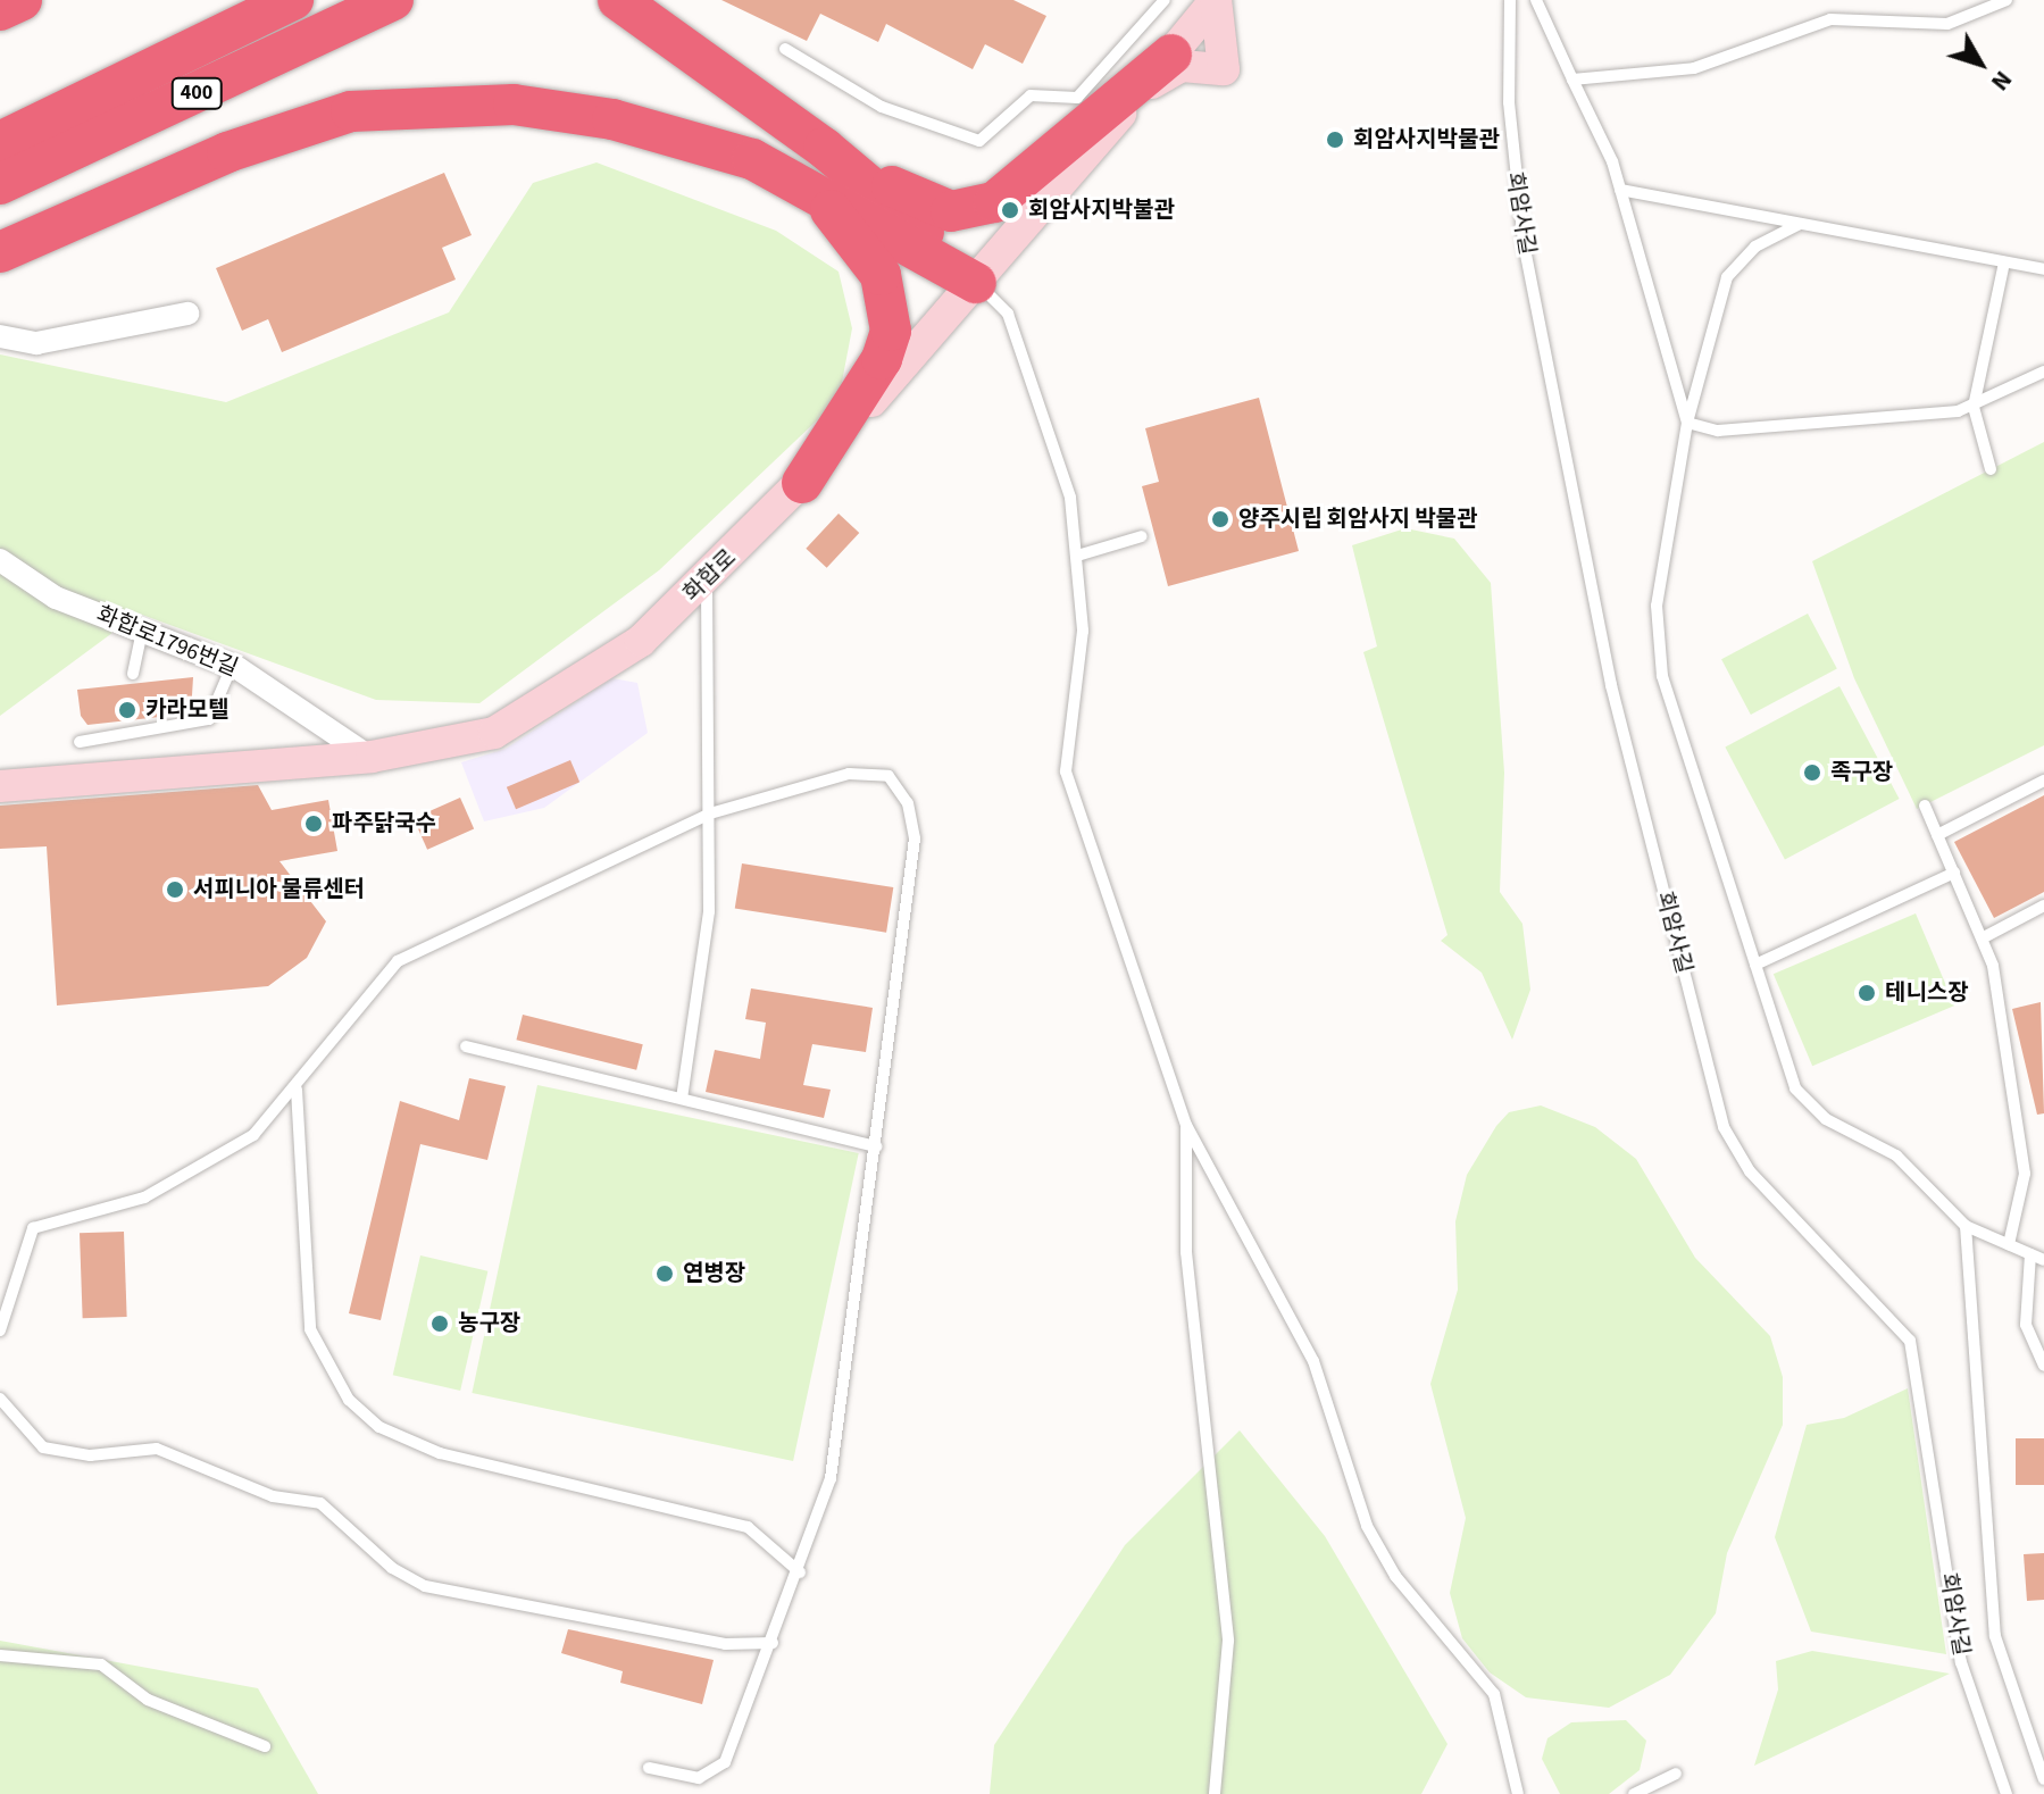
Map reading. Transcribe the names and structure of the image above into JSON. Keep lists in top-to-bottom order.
{
  "streets": {
    "highway": ["400"],
    "main road": ["화합로"],
    "street": ["화합로1796번길"],
    "lane": ["회암사길"]
  },
  "crossings": [
    ["화합로", "화합로1796번길"]
  ],
  "places": [
    "회암사지박물관",
    "회암사지박불관",
    "양주시립 회암사지 박물관",
    "카라모텔",
    "족구장",
    "파주닭국수",
    "서피니아 물류센터",
    "테니스장",
    "연병장",
    "농구장"
  ],
  "north": "bottom right"
}
